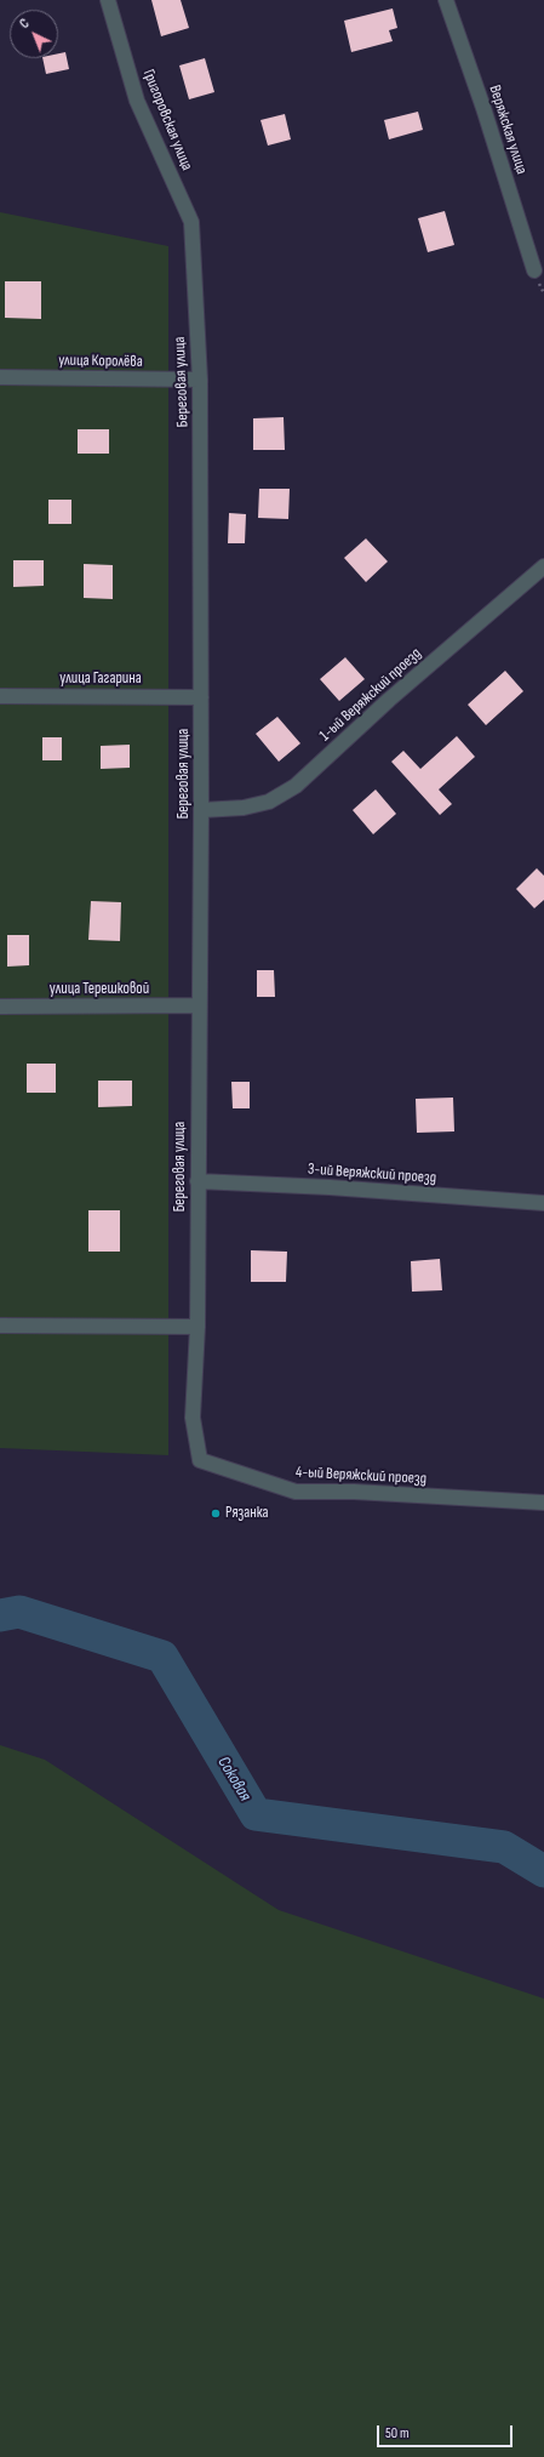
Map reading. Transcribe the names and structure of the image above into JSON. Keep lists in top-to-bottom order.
{
  "streets": {
    "street": [
      "Григоровская улица",
      "Веряжская улица",
      "улица Королёва",
      "Береговая улица",
      "улица Гагарина",
      "1-ый Веряжский проезд",
      "улица Терешковой",
      "3-ий Веряжский проезд",
      "4-ый Веряжский проезд"
    ]
  },
  "crossings": [
    ["Григоровская улица", "Береговая улица"],
    ["улица Королёва", "Береговая улица"],
    ["Береговая улица", "улица Гагарина"],
    ["Береговая улица", "1-ый Веряжский проезд"],
    ["Береговая улица", "улица Терешковой"],
    ["Береговая улица", "3-ий Веряжский проезд"],
    ["Береговая улица", "4-ый Веряжский проезд"]
  ],
  "water": ["Соковая"],
  "places": ["Рязанка"],
  "scale_bar": "50 m",
  "north": "top left"
}
